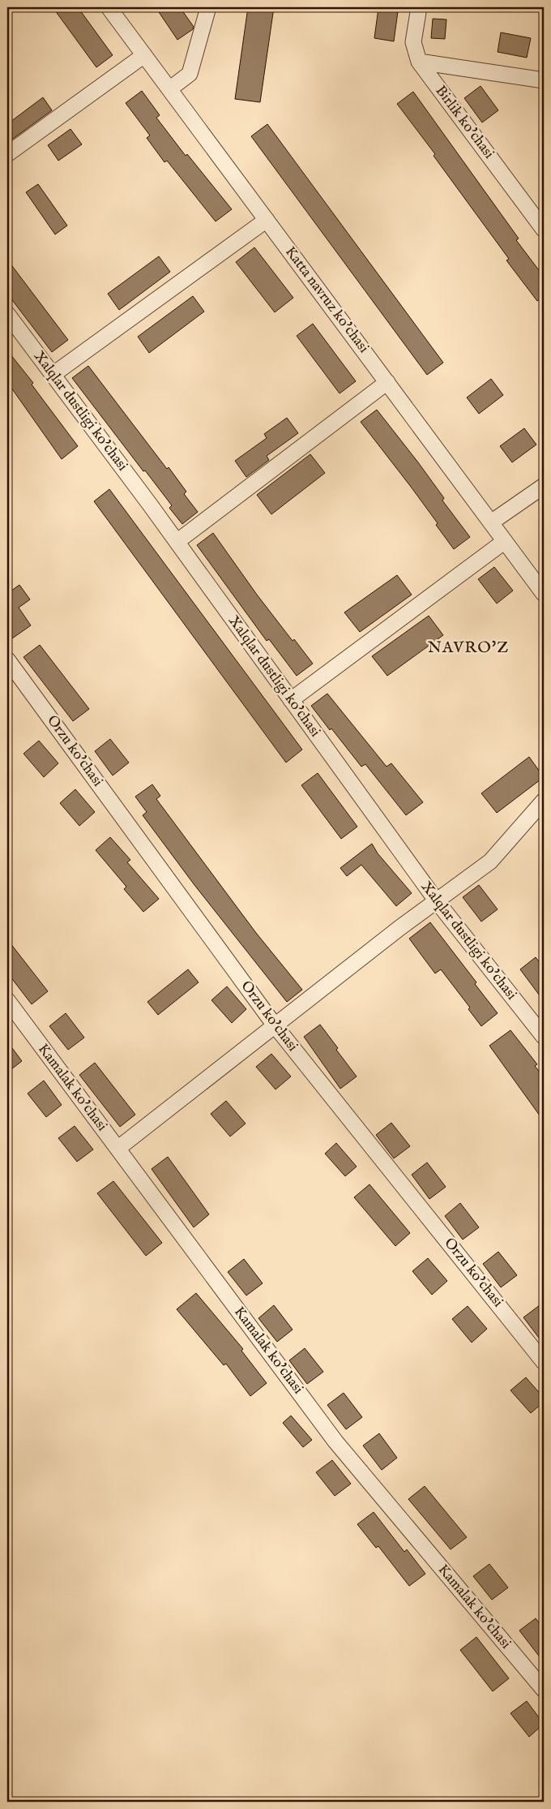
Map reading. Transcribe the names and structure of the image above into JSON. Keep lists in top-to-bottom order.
{
  "streets": {
    "street": [
      "Birlik ko'chasi",
      "Katta navruz ko'chasi",
      "Xalqlar dustligi ko'chasi",
      "Orzu ko'chasi",
      "Kamalak ko'chasi"
    ]
  },
  "districts": ["NAVRO'Z"]
}
